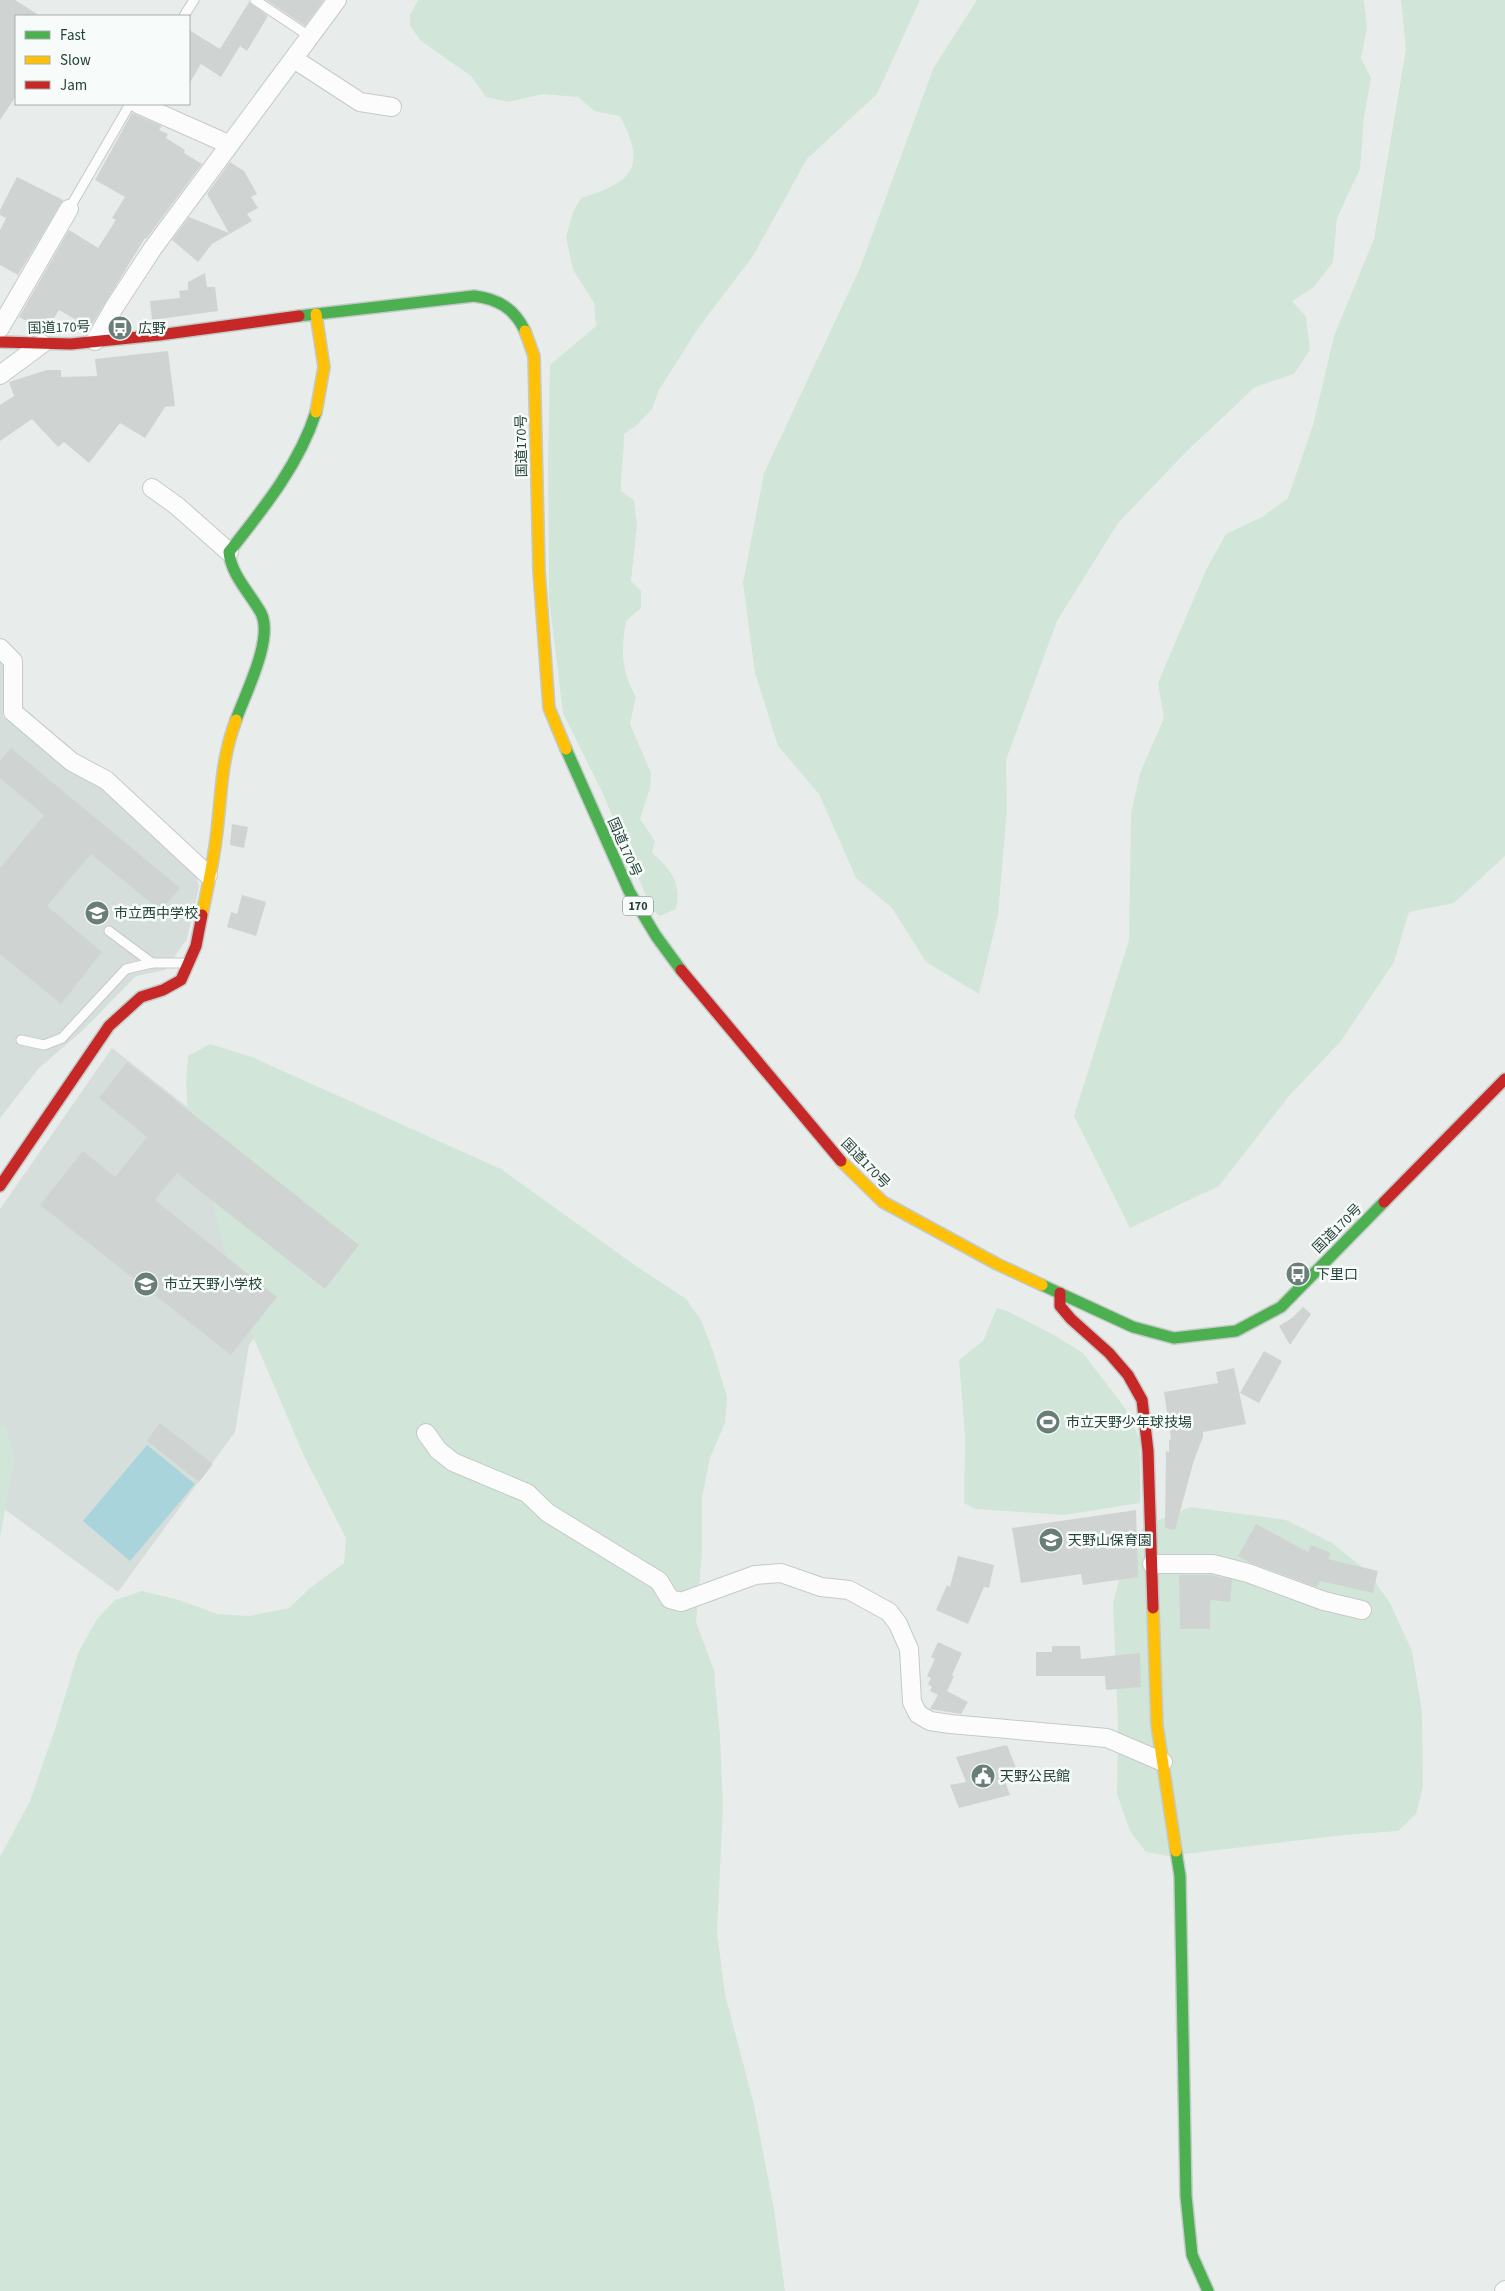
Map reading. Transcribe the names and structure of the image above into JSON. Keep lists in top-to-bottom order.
{
  "streets": {
    "main road": ["国道170号", "170"]
  },
  "places": {
    "bus stop": ["広野", "下里口"],
    "school or university": ["市立西中学校", "市立天野小学校", "天野山保育園"],
    "sports": ["市立天野少年球技場"],
    "public building": ["天野公民館"]
  },
  "legend": ["Fast", "Slow", "Jam"]
}
